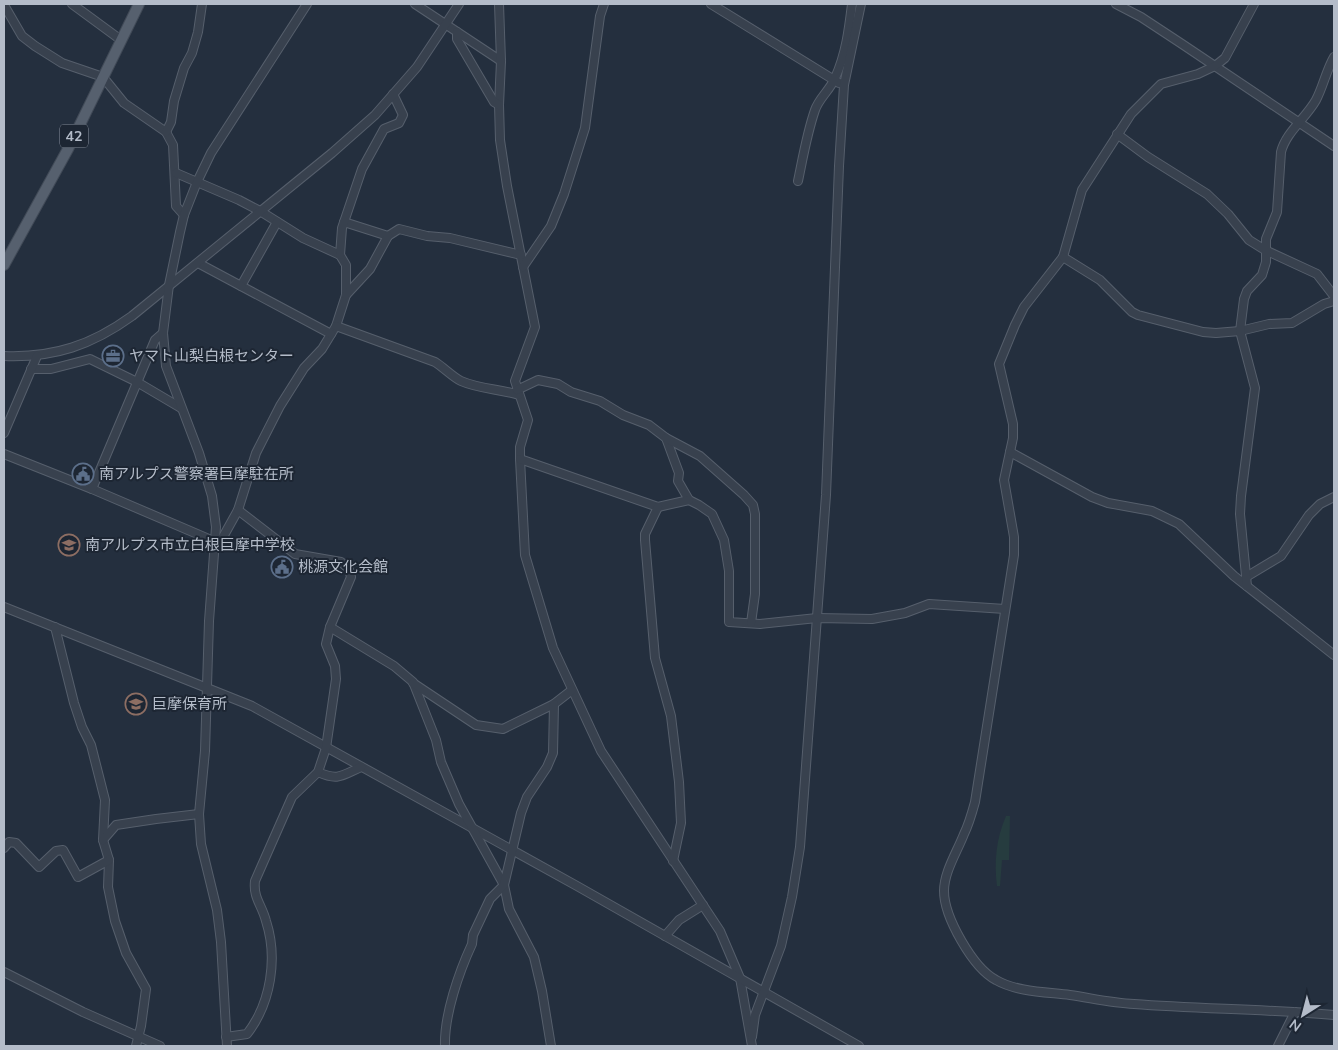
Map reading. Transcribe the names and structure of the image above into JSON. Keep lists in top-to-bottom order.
{
  "streets": {
    "main road": ["42"]
  },
  "places": {
    "office": ["ヤマト山梨白根センター"],
    "public building": ["南アルプス警察署巨摩駐在所", "桃源文化会館"],
    "school or university": ["南アルプス市立白根巨摩中学校", "巨摩保育所"]
  },
  "north": "bottom left"
}
